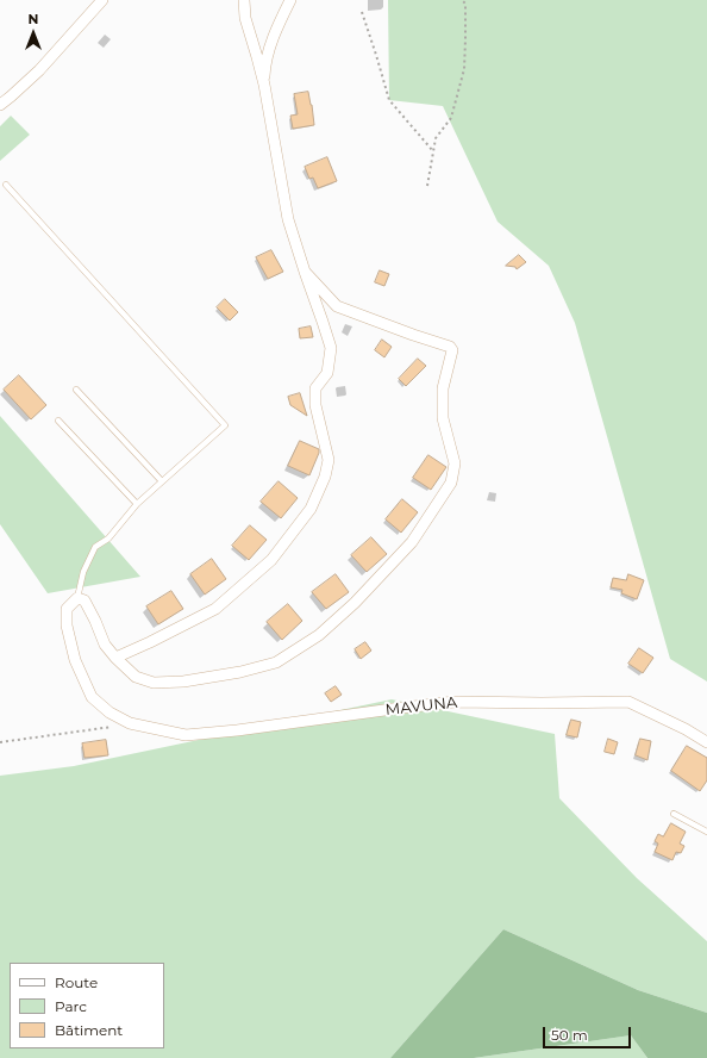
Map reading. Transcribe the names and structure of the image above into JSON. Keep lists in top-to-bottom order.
{
  "streets": {
    "street": ["MAVUNA"]
  },
  "legend": ["Route", "Parc", "Bâtiment"],
  "scale_bar": "50 m",
  "north": "top"
}
